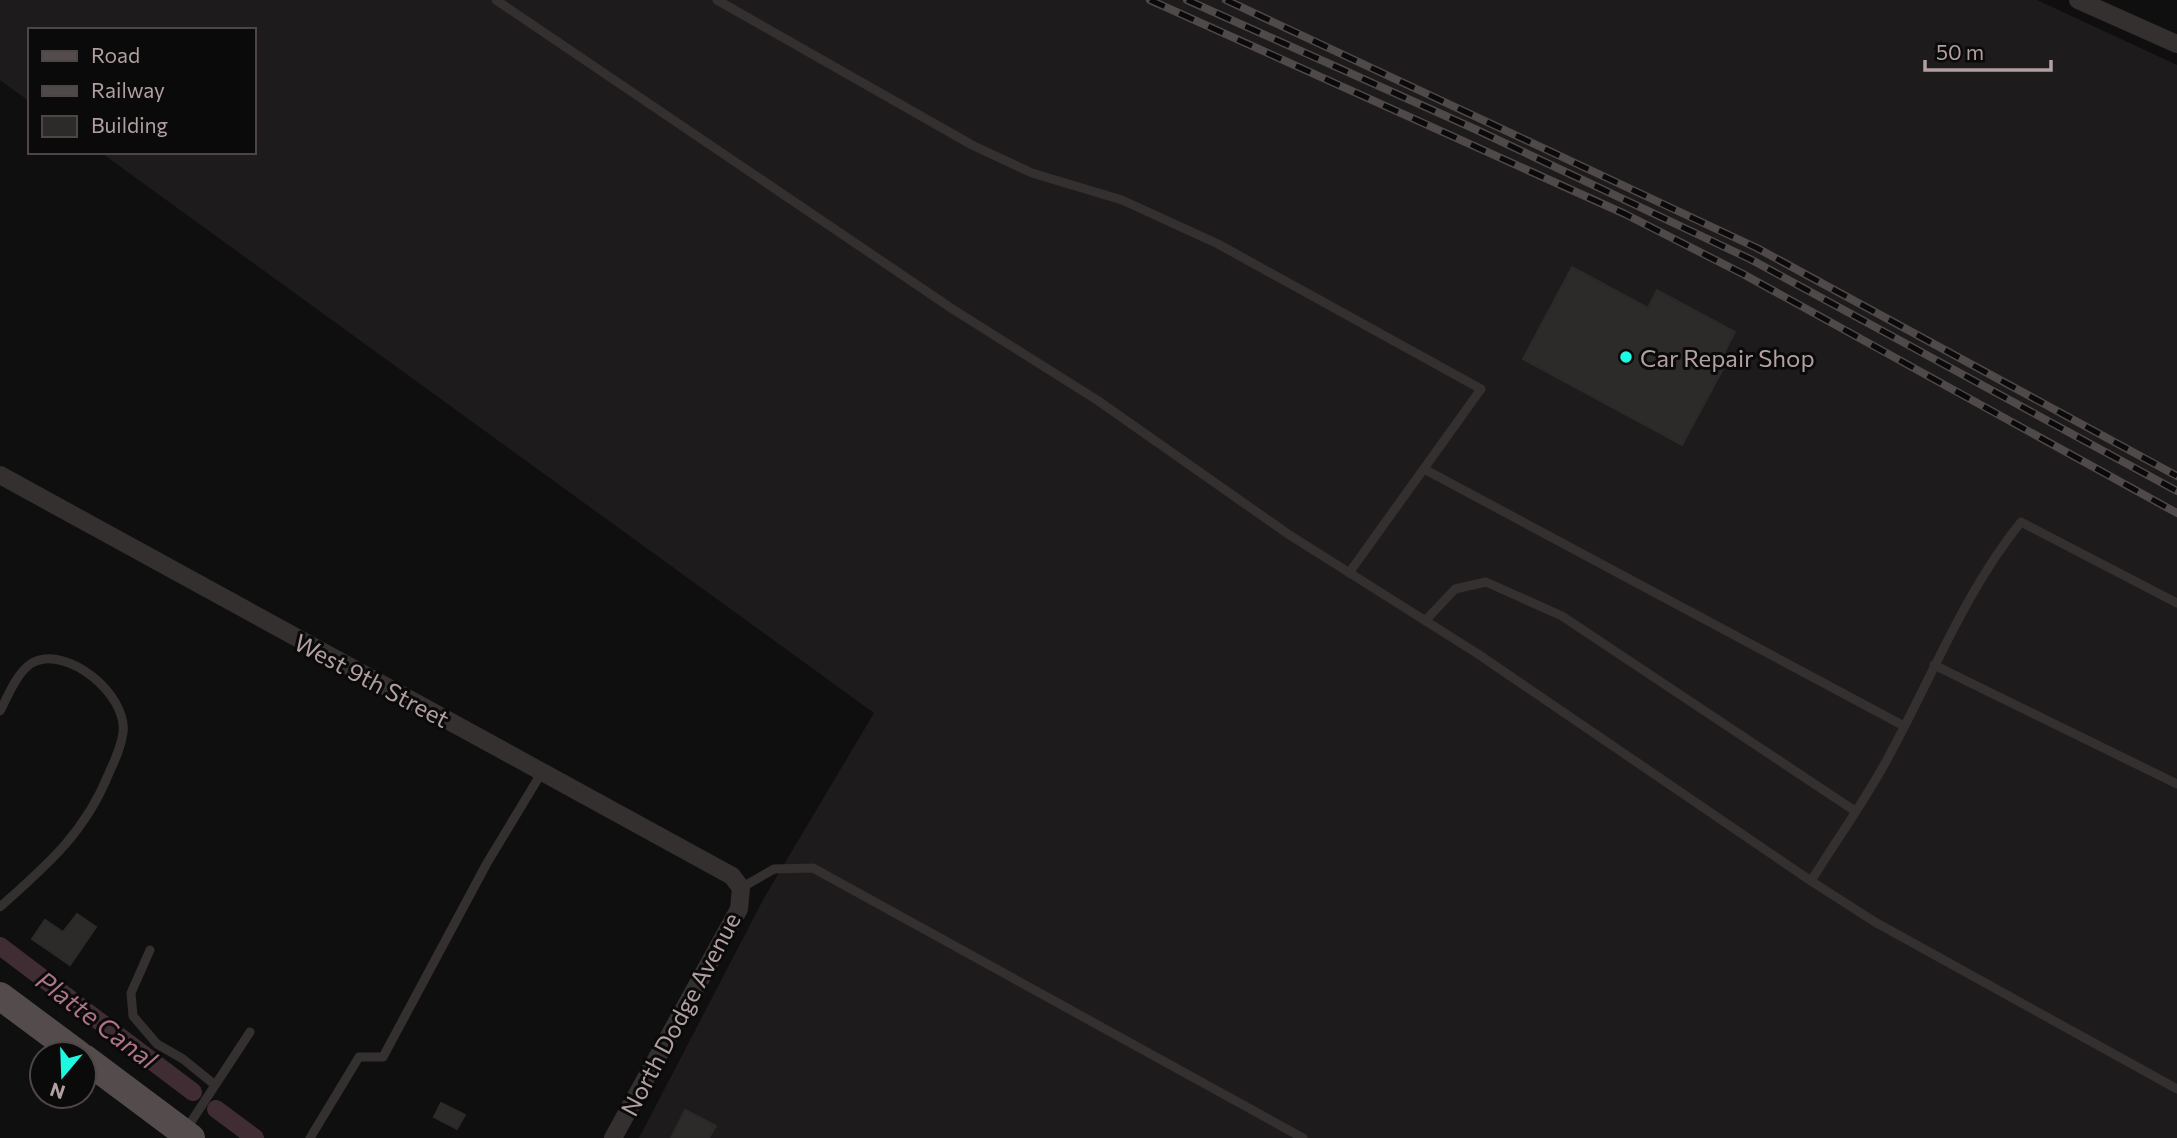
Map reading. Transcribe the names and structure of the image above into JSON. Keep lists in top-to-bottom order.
{
  "streets": {
    "street": ["West 9th Street", "North Dodge Avenue"]
  },
  "crossings": [
    ["West 9th Street", "North Dodge Avenue"]
  ],
  "water": ["Platte Canal"],
  "places": ["Car Repair Shop"],
  "legend": ["Road", "Railway", "Building"],
  "scale_bar": "50 m",
  "north": "bottom"
}
